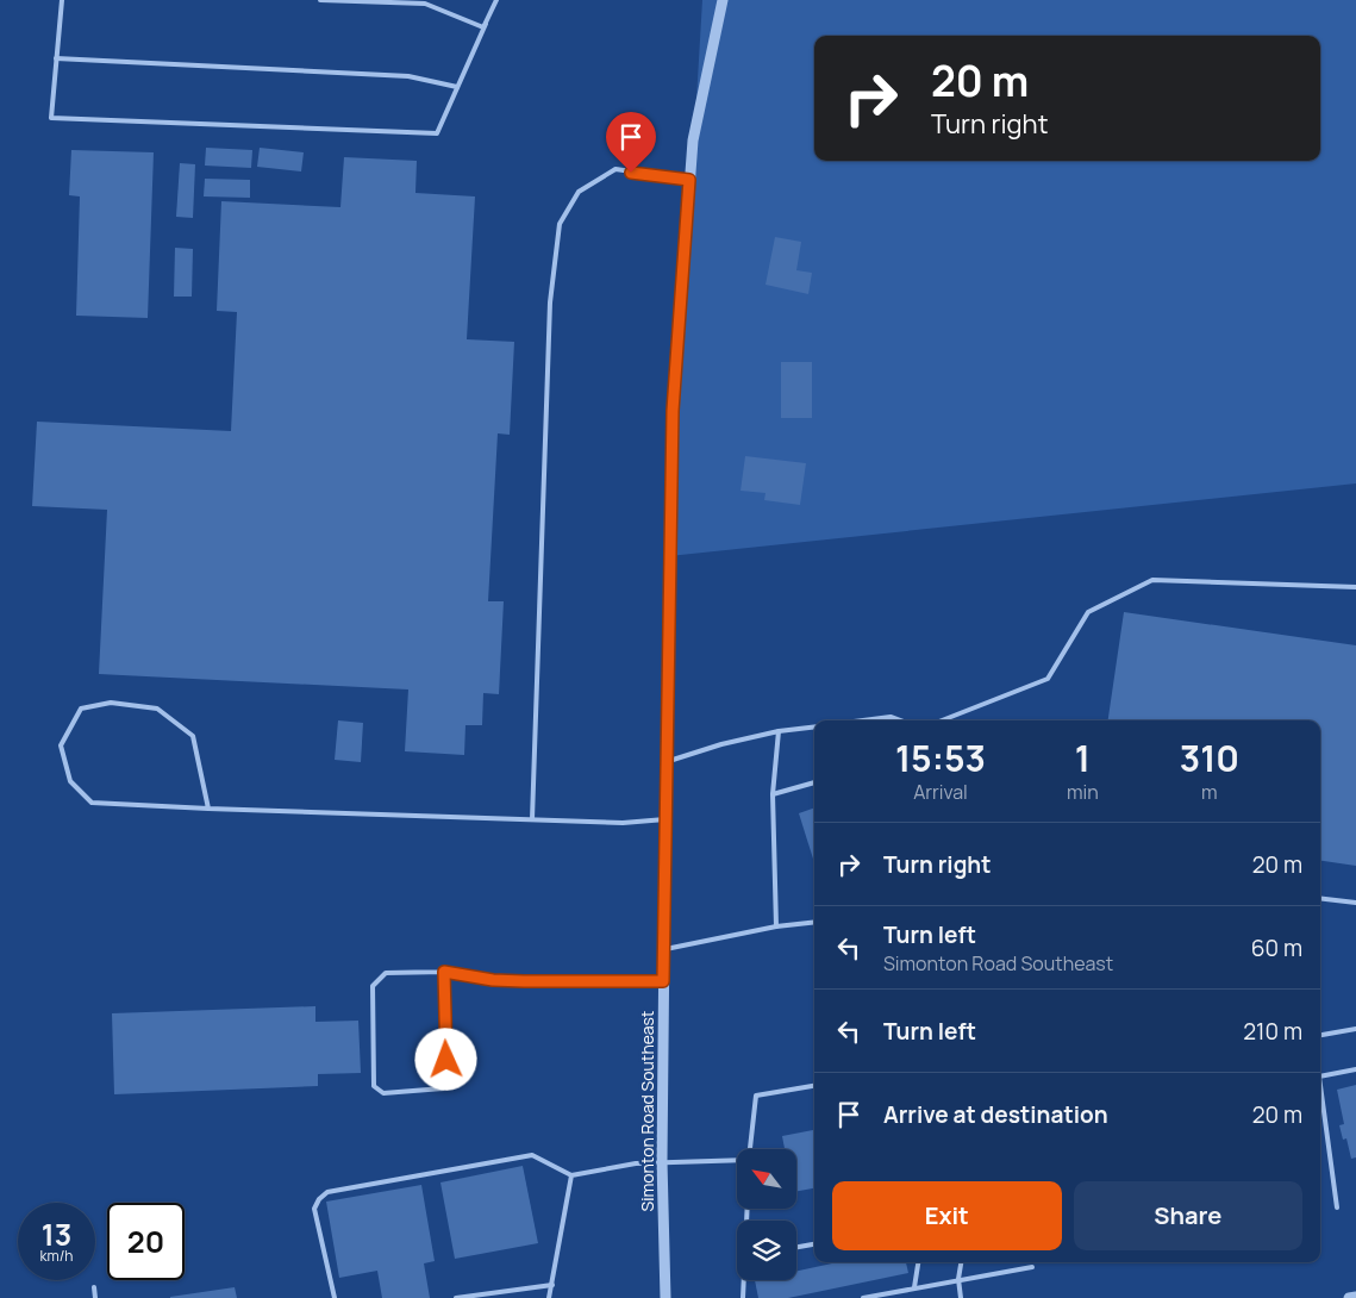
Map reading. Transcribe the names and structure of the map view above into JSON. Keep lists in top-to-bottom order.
{
  "streets": {
    "street": ["Simonton Road Southeast"]
  },
  "north": "top left",
  "page": {
    "turn": ["20 m", "Turn right"],
    "eta": [
      "15:53",
      "Arrival",
      "1",
      "min",
      "310",
      "m"
    ],
    "list": [
      {
        "name": "Turn right",
        "value": "20 m"
      },
      {
        "name": "Turn left",
        "note": "Simonton Road Southeast",
        "value": "60 m"
      },
      {
        "name": "Turn left",
        "value": "210 m"
      },
      {
        "name": "Arrive at destination",
        "value": "20 m"
      }
    ],
    "buttons": ["Exit", "Share"],
    "speed": "13 km/h",
    "limit": "20"
  }
}
